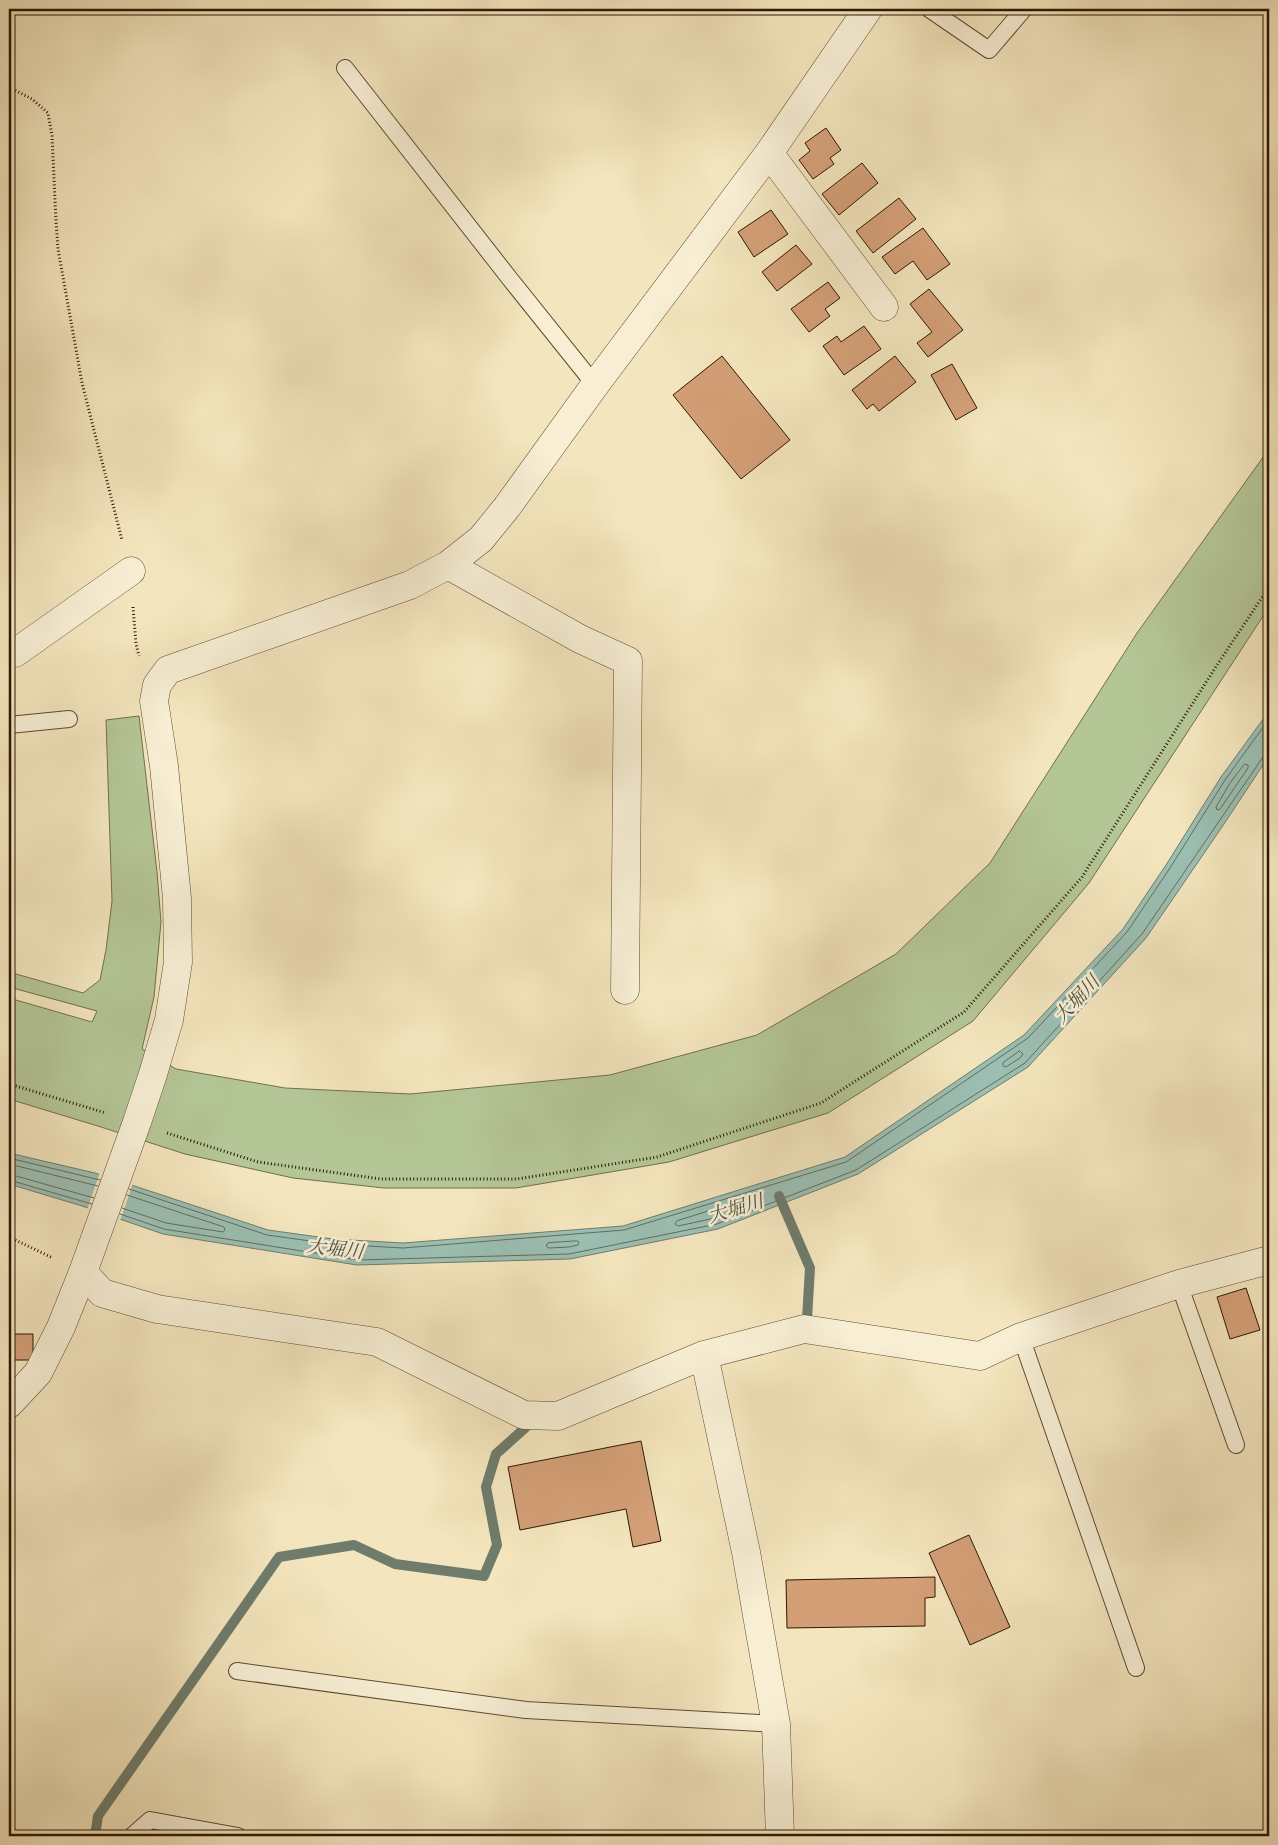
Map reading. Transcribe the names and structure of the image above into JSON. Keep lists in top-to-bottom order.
{
  "water": ["大堀川"]
}
